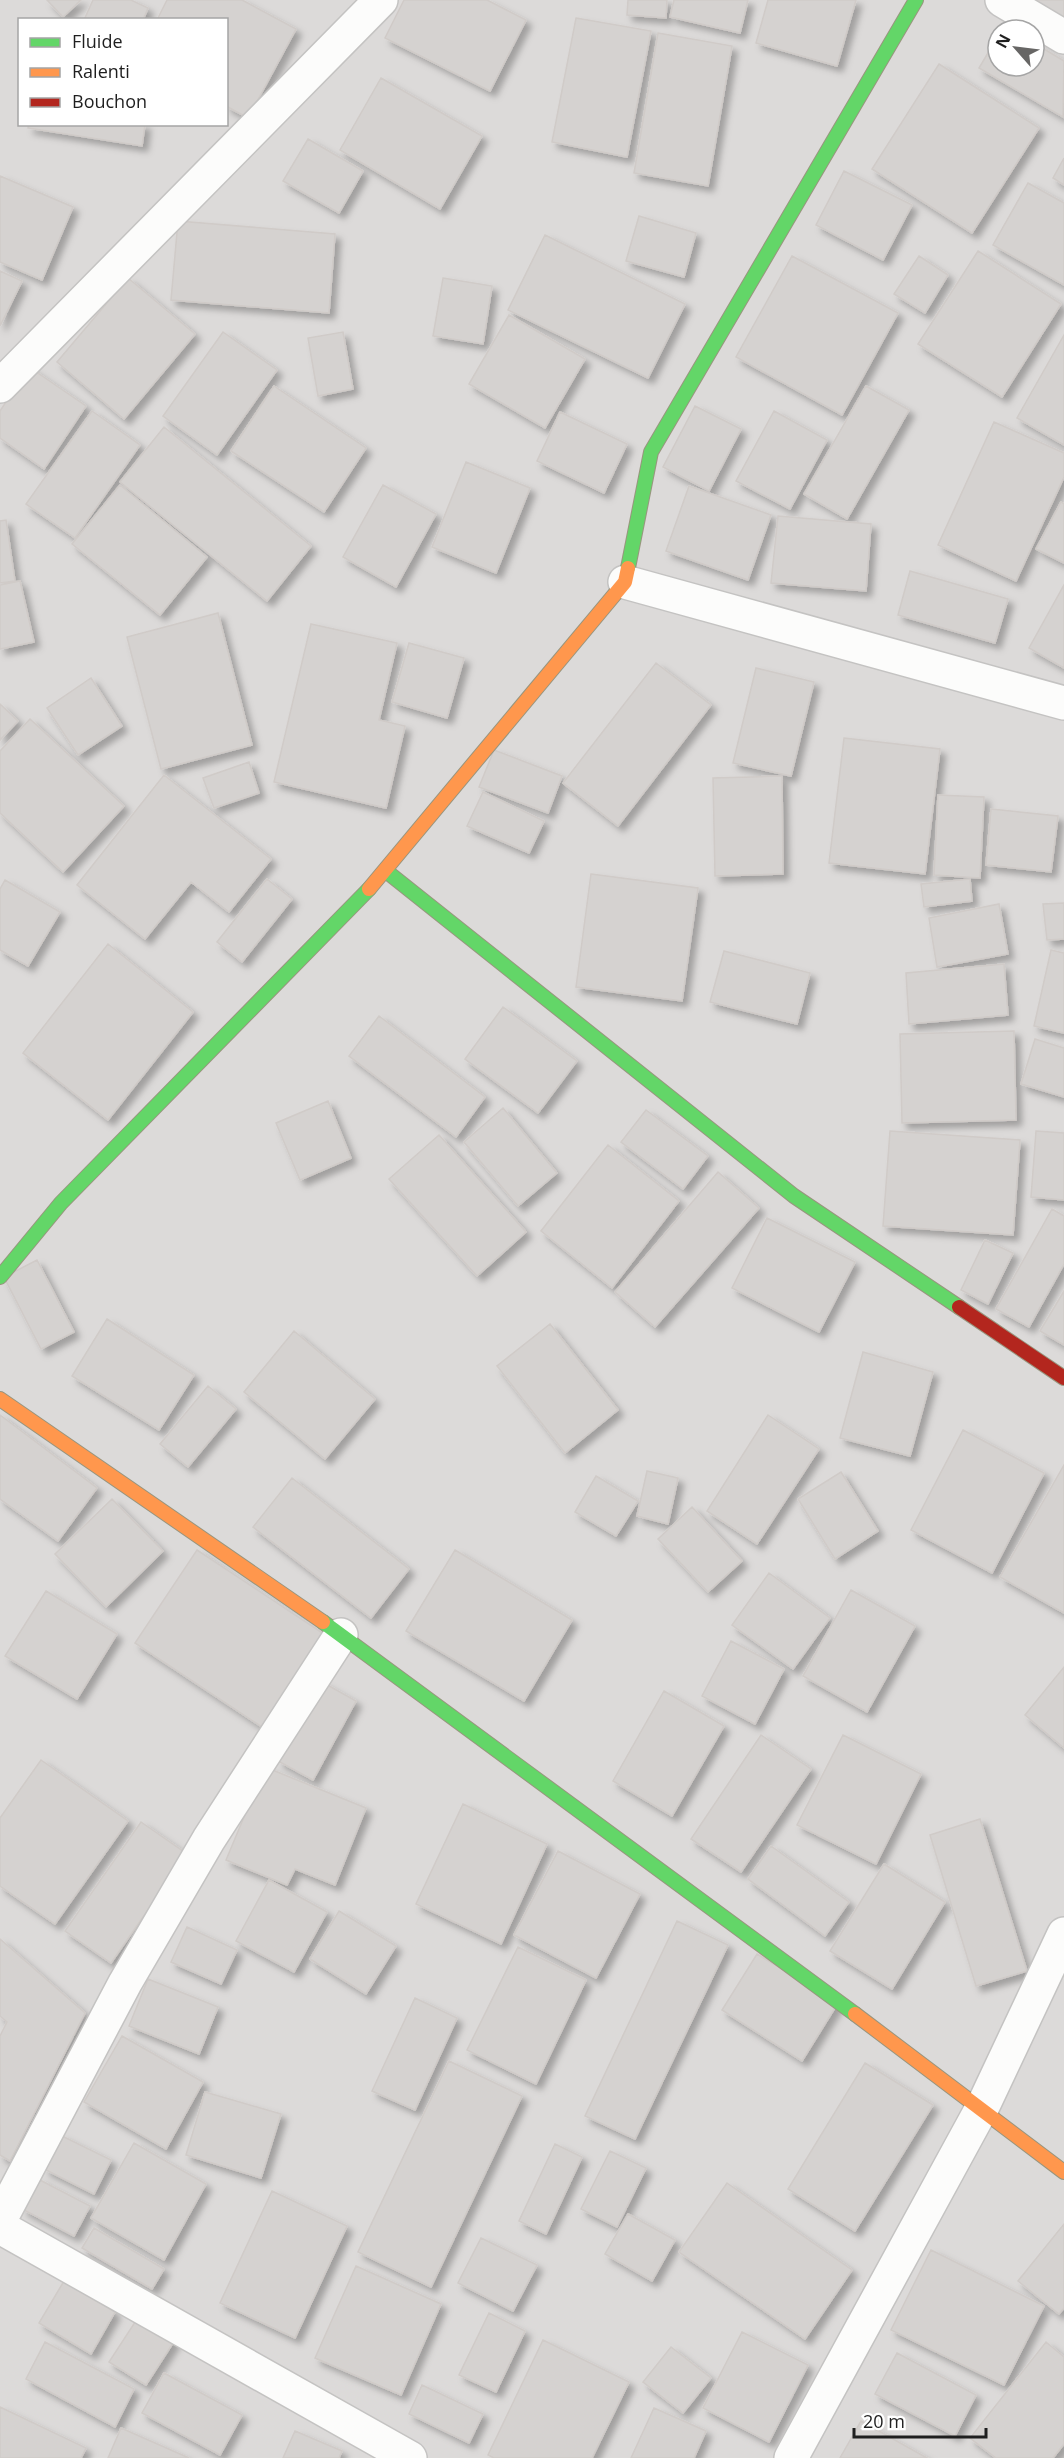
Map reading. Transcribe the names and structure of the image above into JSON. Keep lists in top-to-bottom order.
{
  "legend": ["Fluide", "Ralenti", "Bouchon"],
  "scale_bar": "20 m",
  "north": "top left"
}
